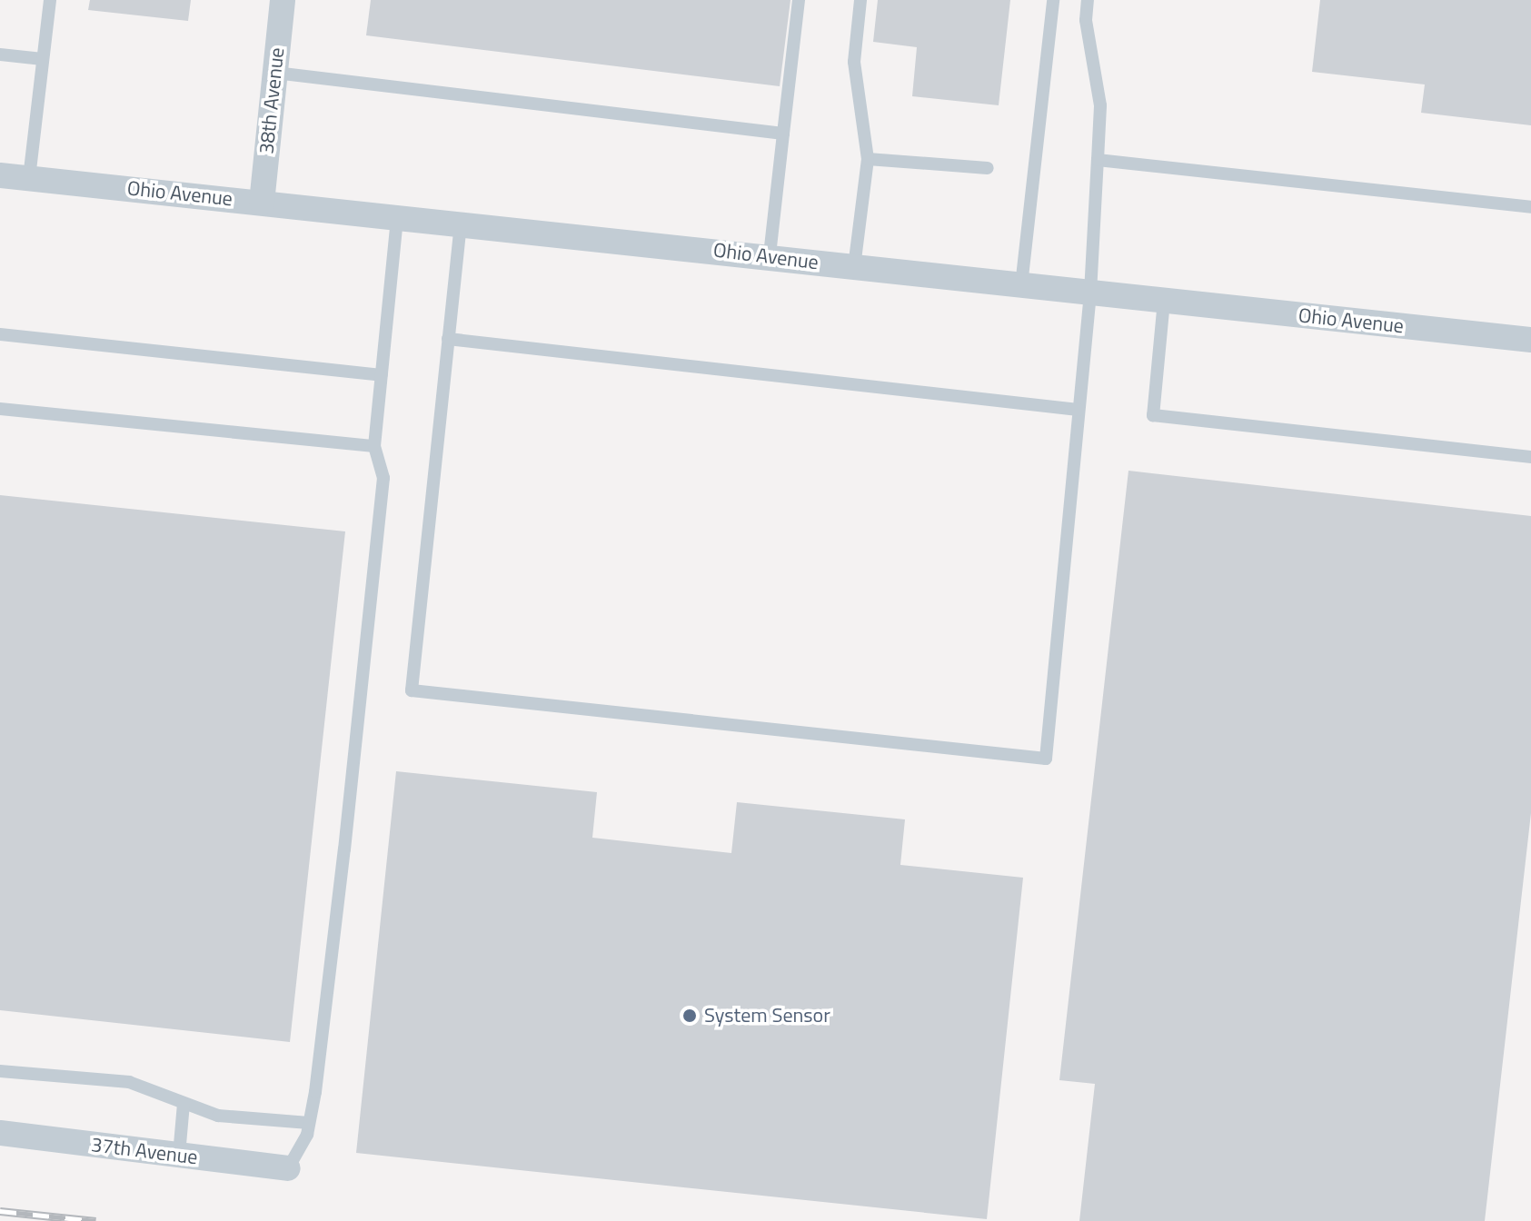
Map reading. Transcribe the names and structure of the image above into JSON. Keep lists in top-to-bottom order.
{
  "streets": {
    "street": ["38th Avenue", "Ohio Avenue", "37th Avenue"]
  },
  "crossings": [
    ["38th Avenue", "Ohio Avenue"]
  ],
  "places": ["System Sensor"]
}
